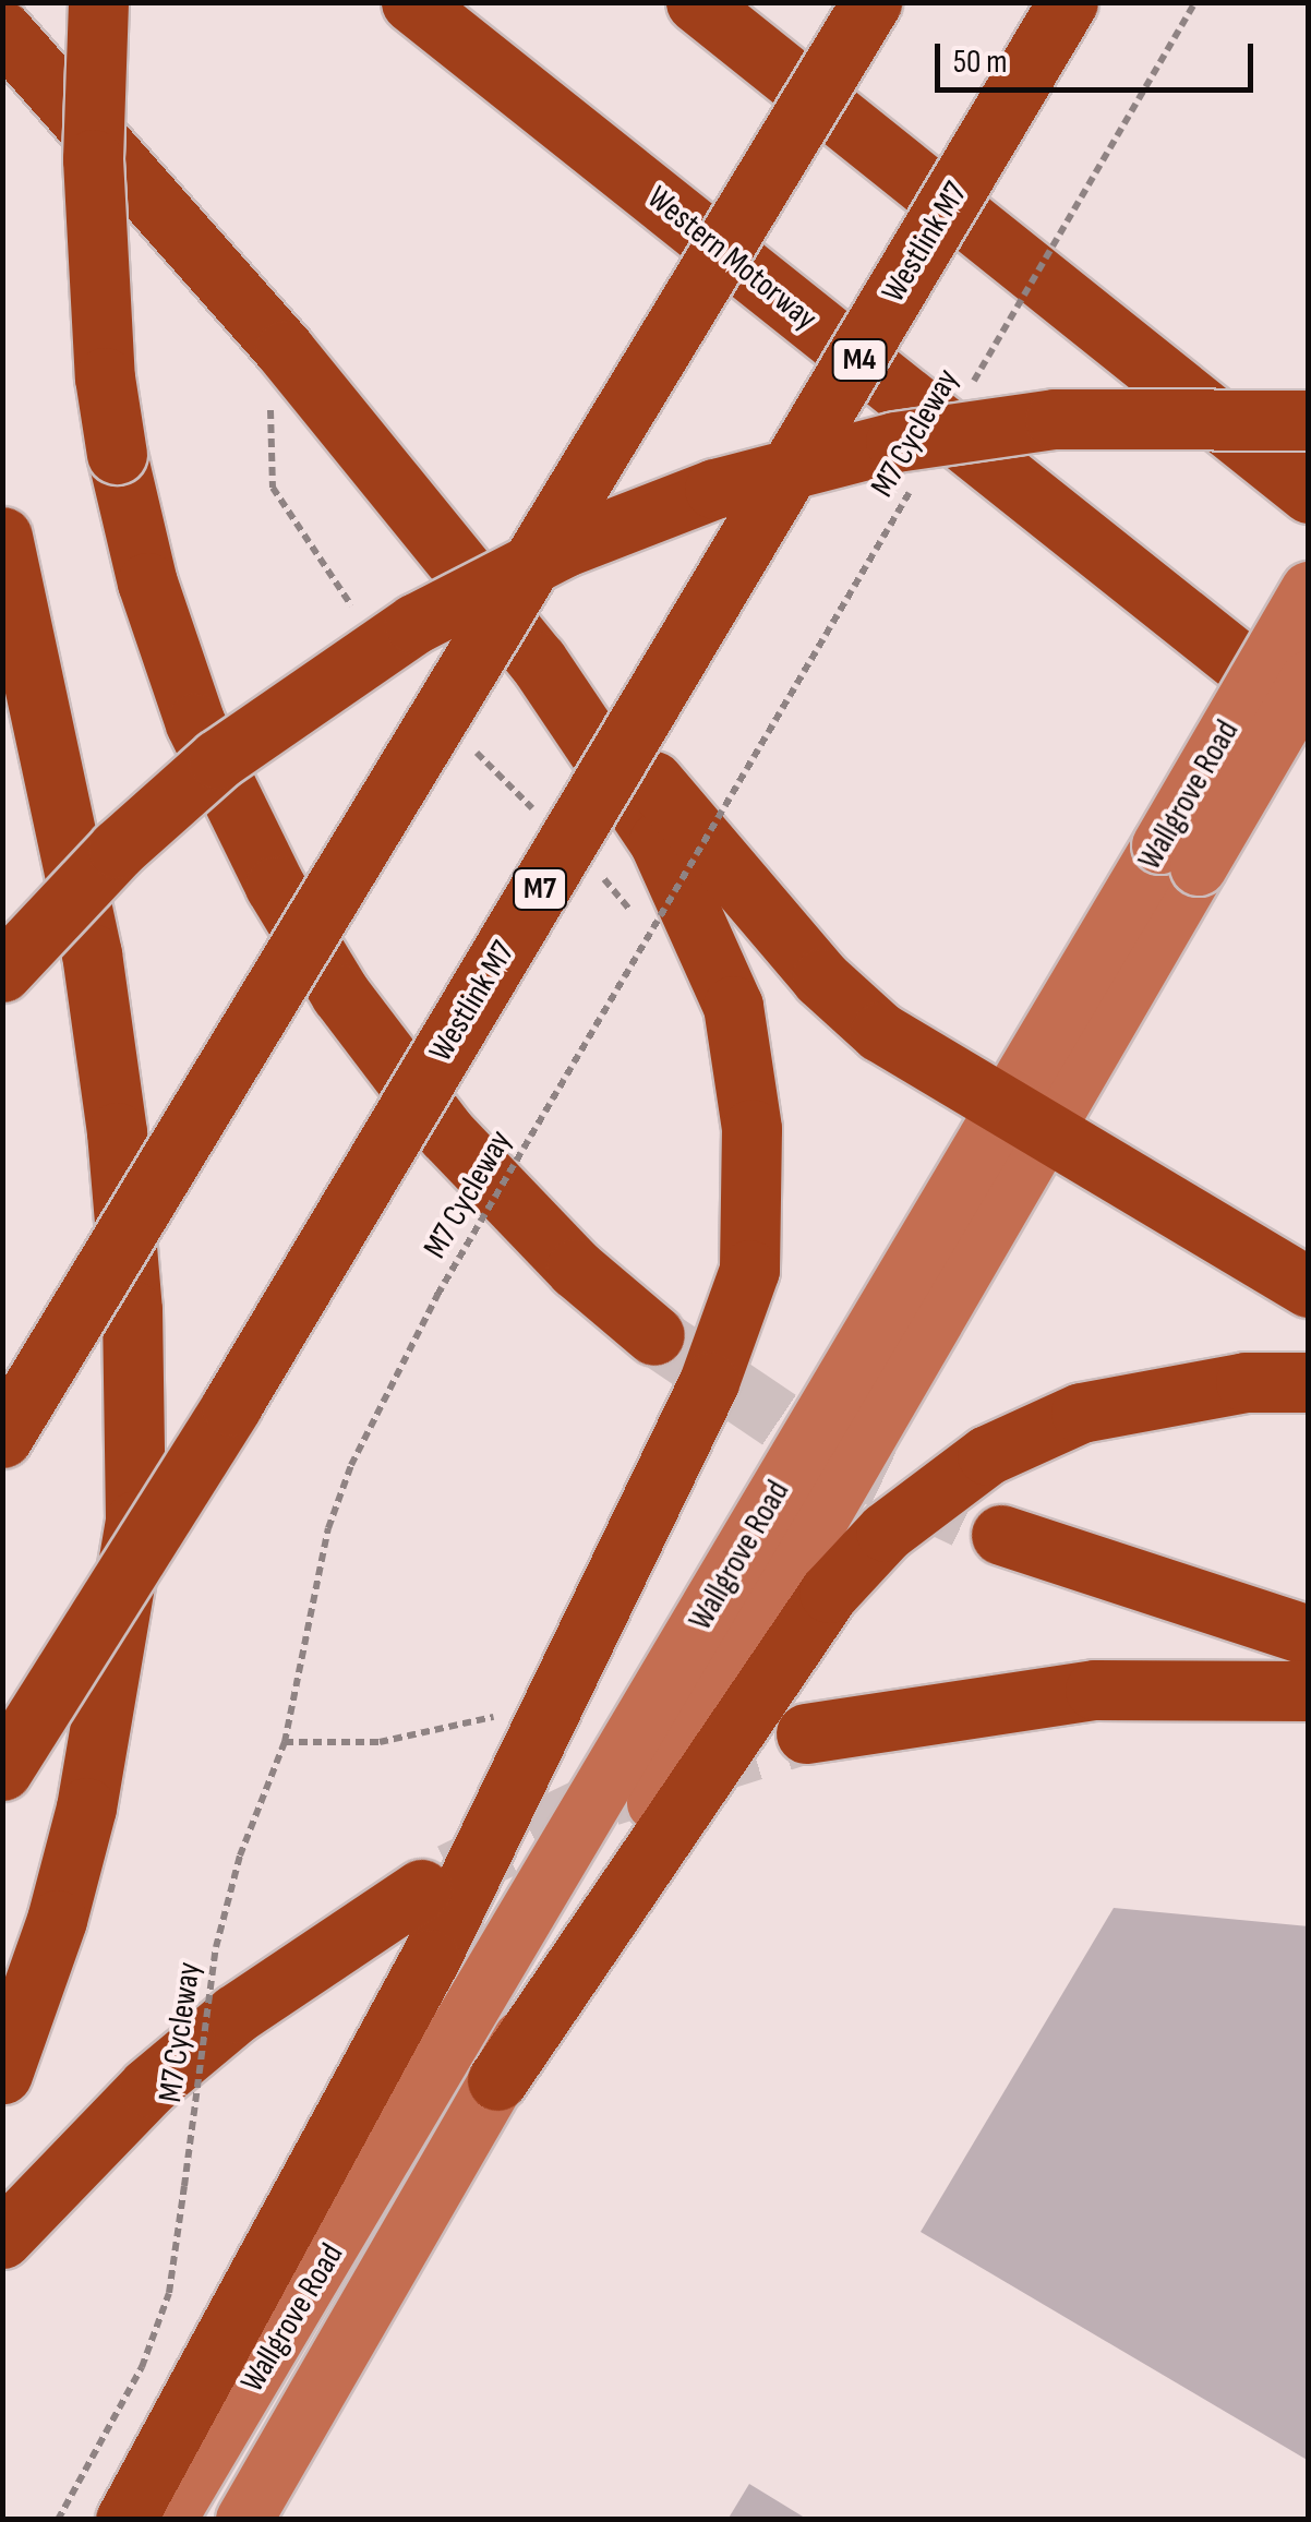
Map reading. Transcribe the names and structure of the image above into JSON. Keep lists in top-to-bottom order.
{
  "streets": {
    "highway": [
      "Westlink M7",
      "Western Motorway",
      "M4",
      "M7"
    ],
    "main road": ["Wallgrove Road"],
    "path": ["M7 Cycleway"]
  },
  "scale_bar": "50 m"
}
